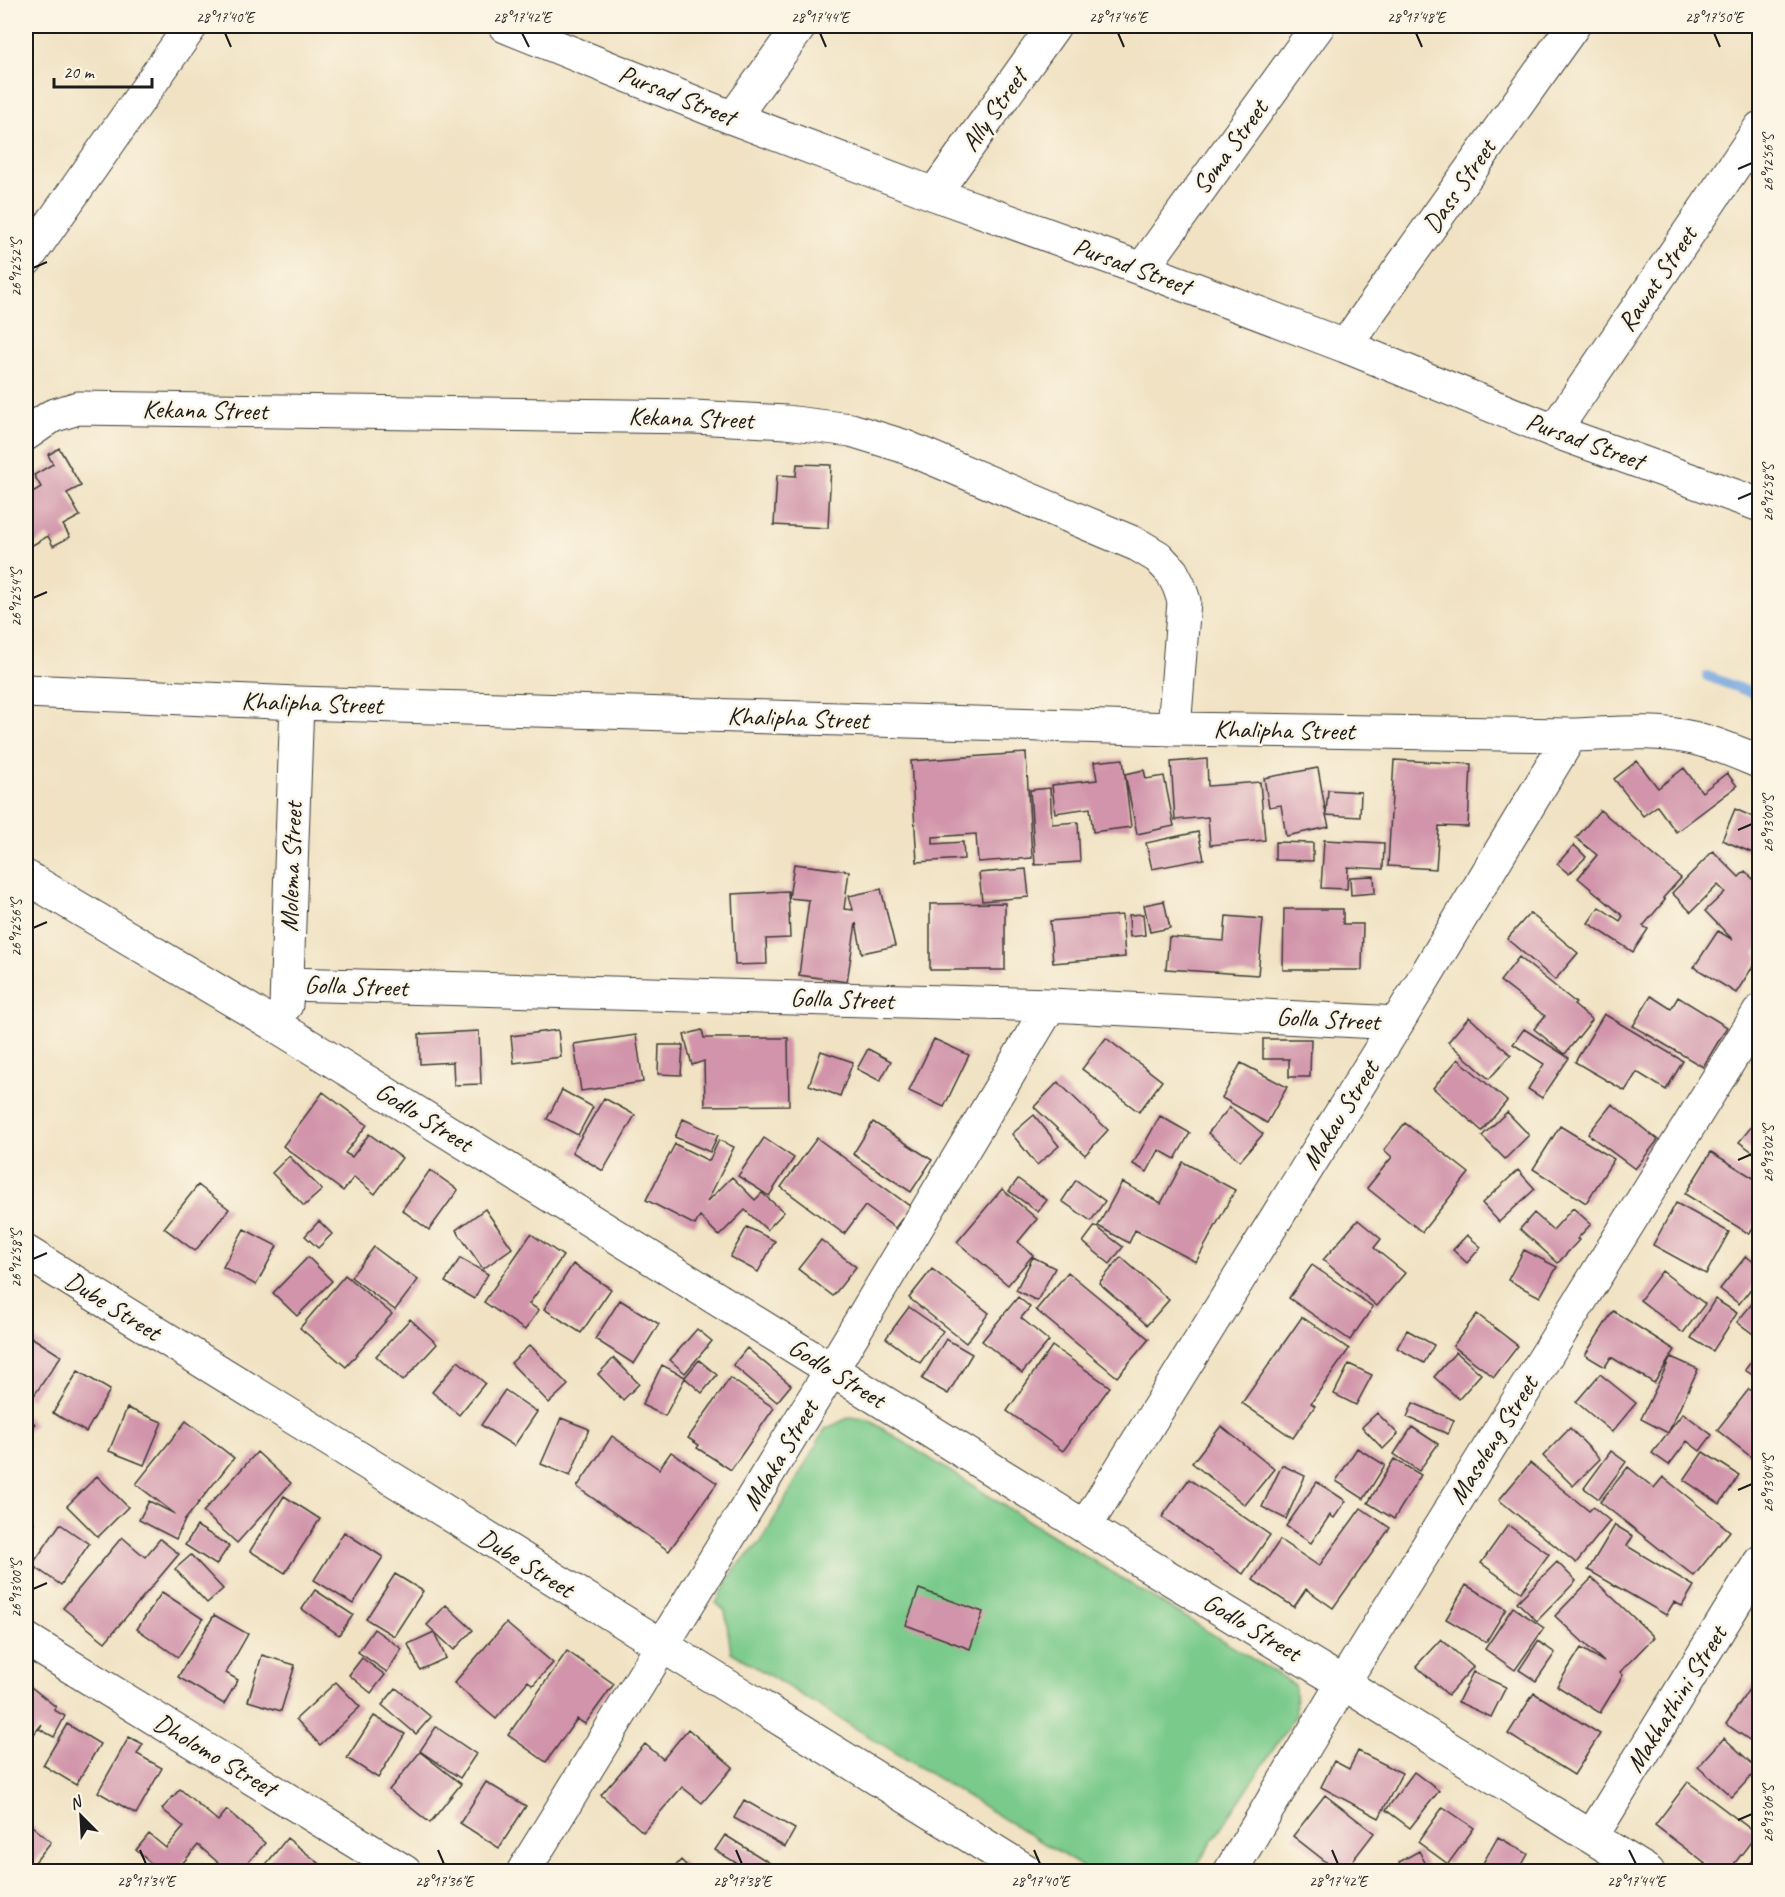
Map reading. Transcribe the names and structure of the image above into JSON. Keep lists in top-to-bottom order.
{
  "streets": {
    "street": [
      "Pursad Street",
      "Ally Street",
      "Soma Street",
      "Dass Street",
      "Rawat Street",
      "Kekana Street",
      "Khalipha Street",
      "Molema Street",
      "Golla Street",
      "Makau Street",
      "Godlo Street",
      "Dube Street",
      "Masoleng Street",
      "Mdaka Street",
      "Makhathini Street",
      "Dholomo Street"
    ]
  },
  "crossings": [
    ["Pursad Street", "Ally Street"],
    ["Pursad Street", "Soma Street"],
    ["Pursad Street", "Dass Street"],
    ["Pursad Street", "Rawat Street"],
    ["Kekana Street", "Khalipha Street"],
    ["Khalipha Street", "Molema Street"],
    ["Khalipha Street", "Makau Street"],
    ["Molema Street", "Golla Street"],
    ["Molema Street", "Godlo Street"],
    ["Golla Street", "Makau Street"],
    ["Golla Street", "Mdaka Street"],
    ["Makau Street", "Godlo Street"],
    ["Godlo Street", "Masoleng Street"],
    ["Godlo Street", "Mdaka Street"],
    ["Godlo Street", "Makhathini Street"],
    ["Dube Street", "Mdaka Street"]
  ],
  "scale_bar": "20 m",
  "north": "top left",
  "coordinates": [
    "28°17'40\"E",
    "28°17'42\"E",
    "28°17'44\"E",
    "28°17'46\"E",
    "28°17'48\"E",
    "28°17'50\"E",
    "26°12'56\"S",
    "26°12'52\"S",
    "26°12'58\"S",
    "26°12'54\"S",
    "26°13'00\"S",
    "26°13'02\"S",
    "26°13'04\"S",
    "26°13'06\"S",
    "28°17'34\"E",
    "28°17'36\"E",
    "28°17'38\"E"
  ]
}
